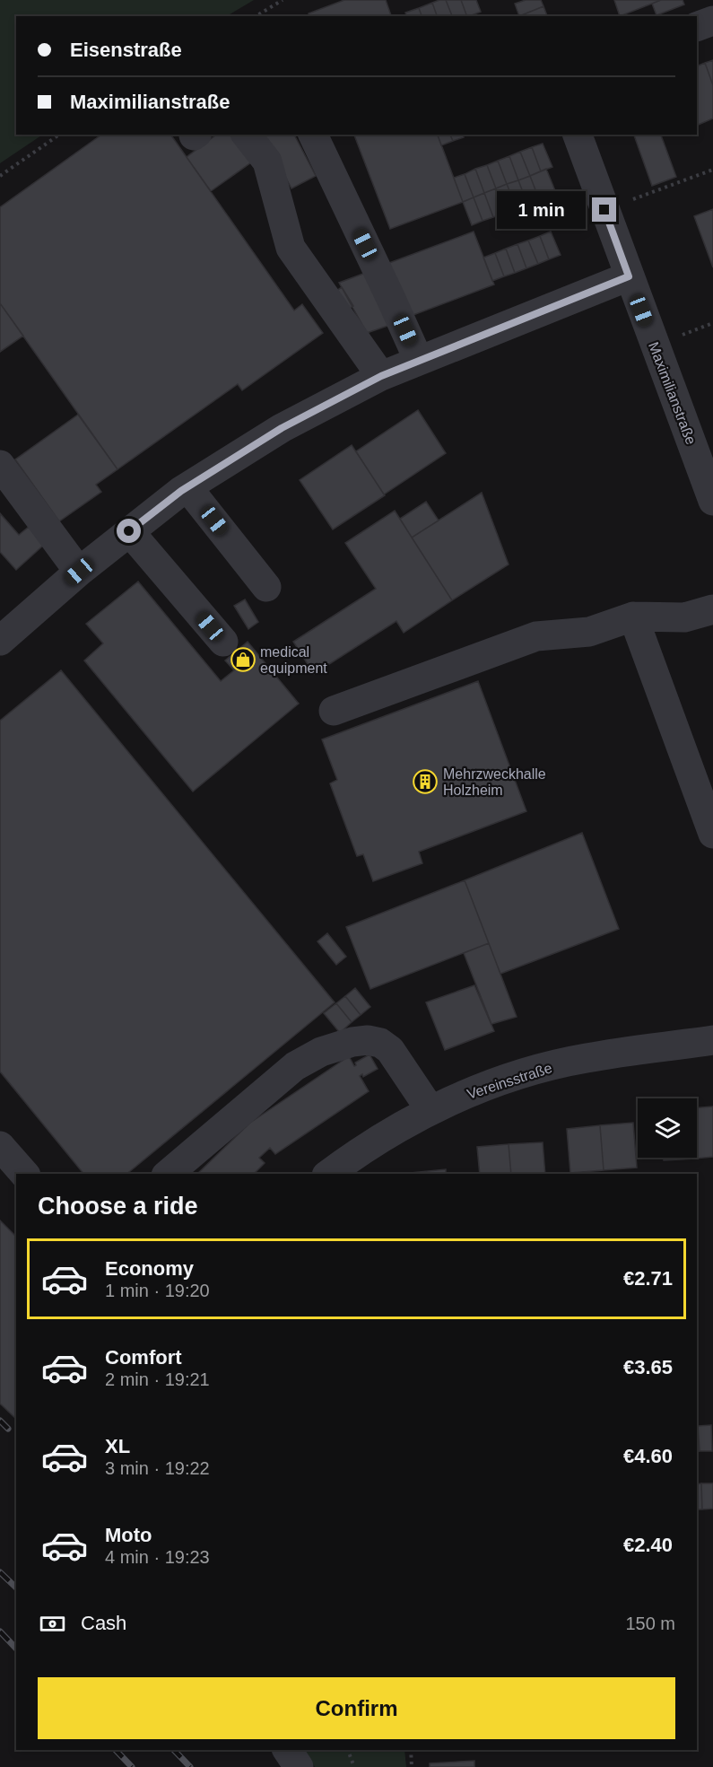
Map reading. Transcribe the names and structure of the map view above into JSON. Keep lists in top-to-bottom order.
{
  "streets": {
    "street": ["Maximilianstraße", "Vereinsstraße"]
  },
  "places": {
    "shop": ["medical equipment"],
    "building": ["Mehrzweckhalle Holzheim"]
  },
  "page": {
    "banner": ["Eisenstraße", "Maximilianstraße"],
    "bubble": "1 min",
    "heading": "Choose a ride",
    "list": [
      {
        "name": "Economy",
        "note": "1 min · 19:20",
        "value": "€2.71"
      },
      {
        "name": "Comfort",
        "note": "2 min · 19:21",
        "value": "€3.65"
      },
      {
        "name": "XL",
        "note": "3 min · 19:22",
        "value": "€4.60"
      },
      {
        "name": "Moto",
        "note": "4 min · 19:23",
        "value": "€2.40"
      }
    ],
    "pay": ["Cash", "150 m"],
    "buttons": "Confirm"
  }
}
